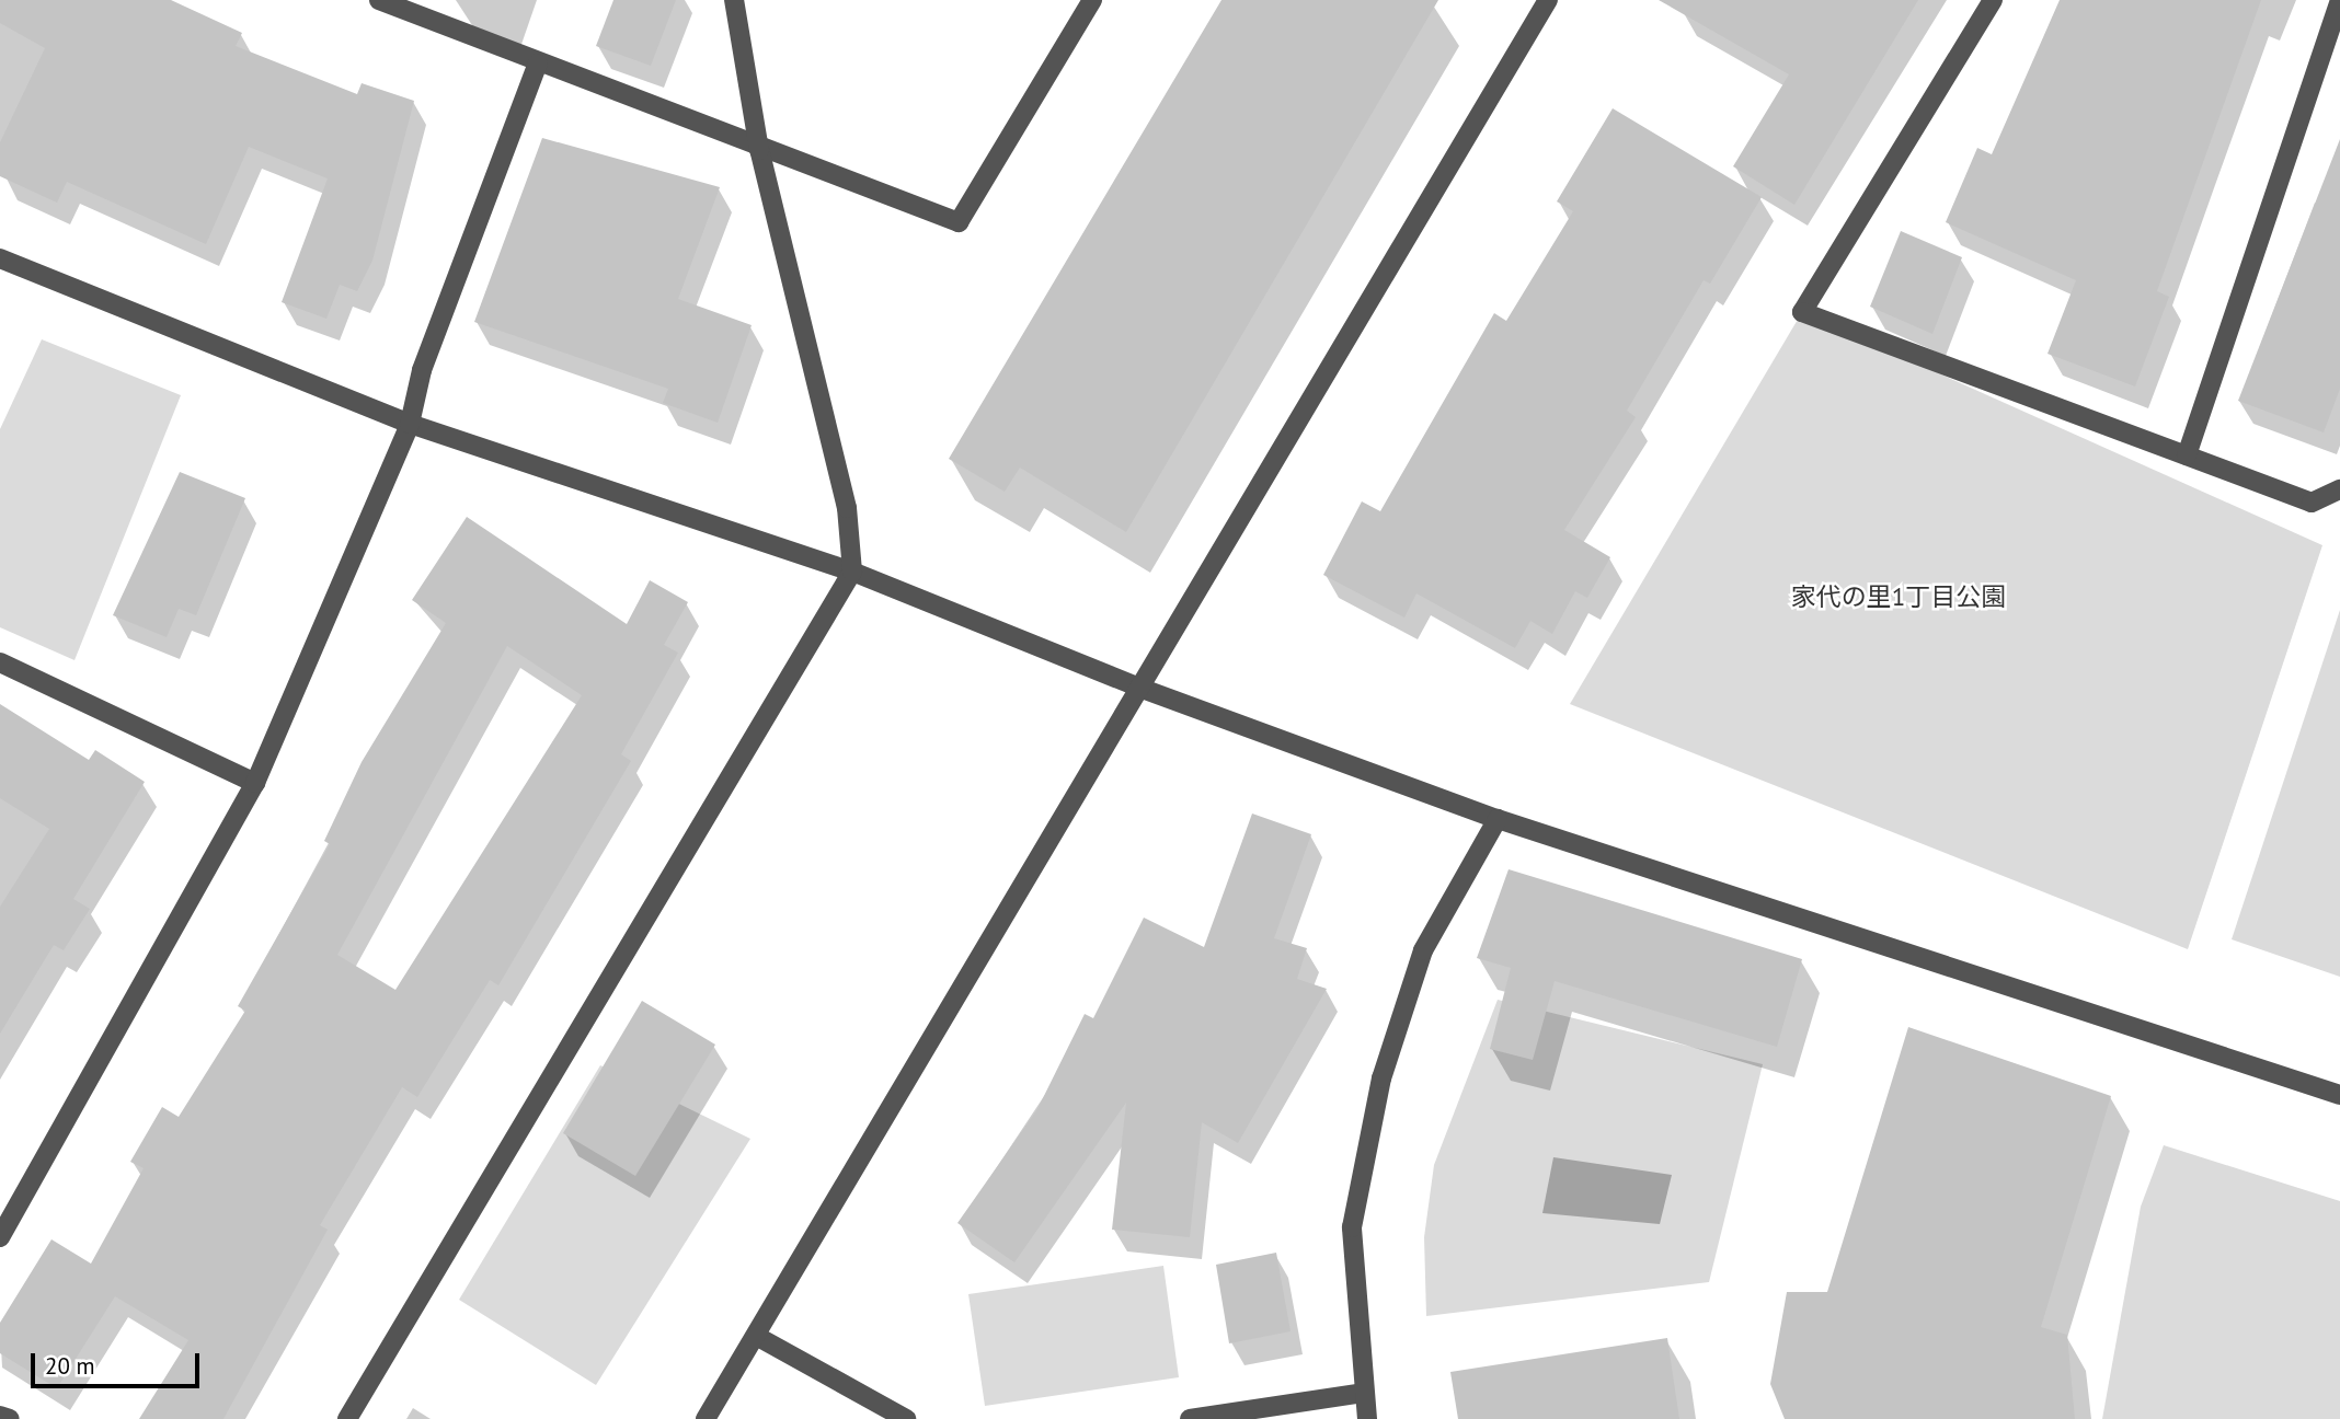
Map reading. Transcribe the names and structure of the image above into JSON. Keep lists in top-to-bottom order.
{
  "parks": ["家代の里1丁目公園"],
  "scale_bar": "20 m"
}
